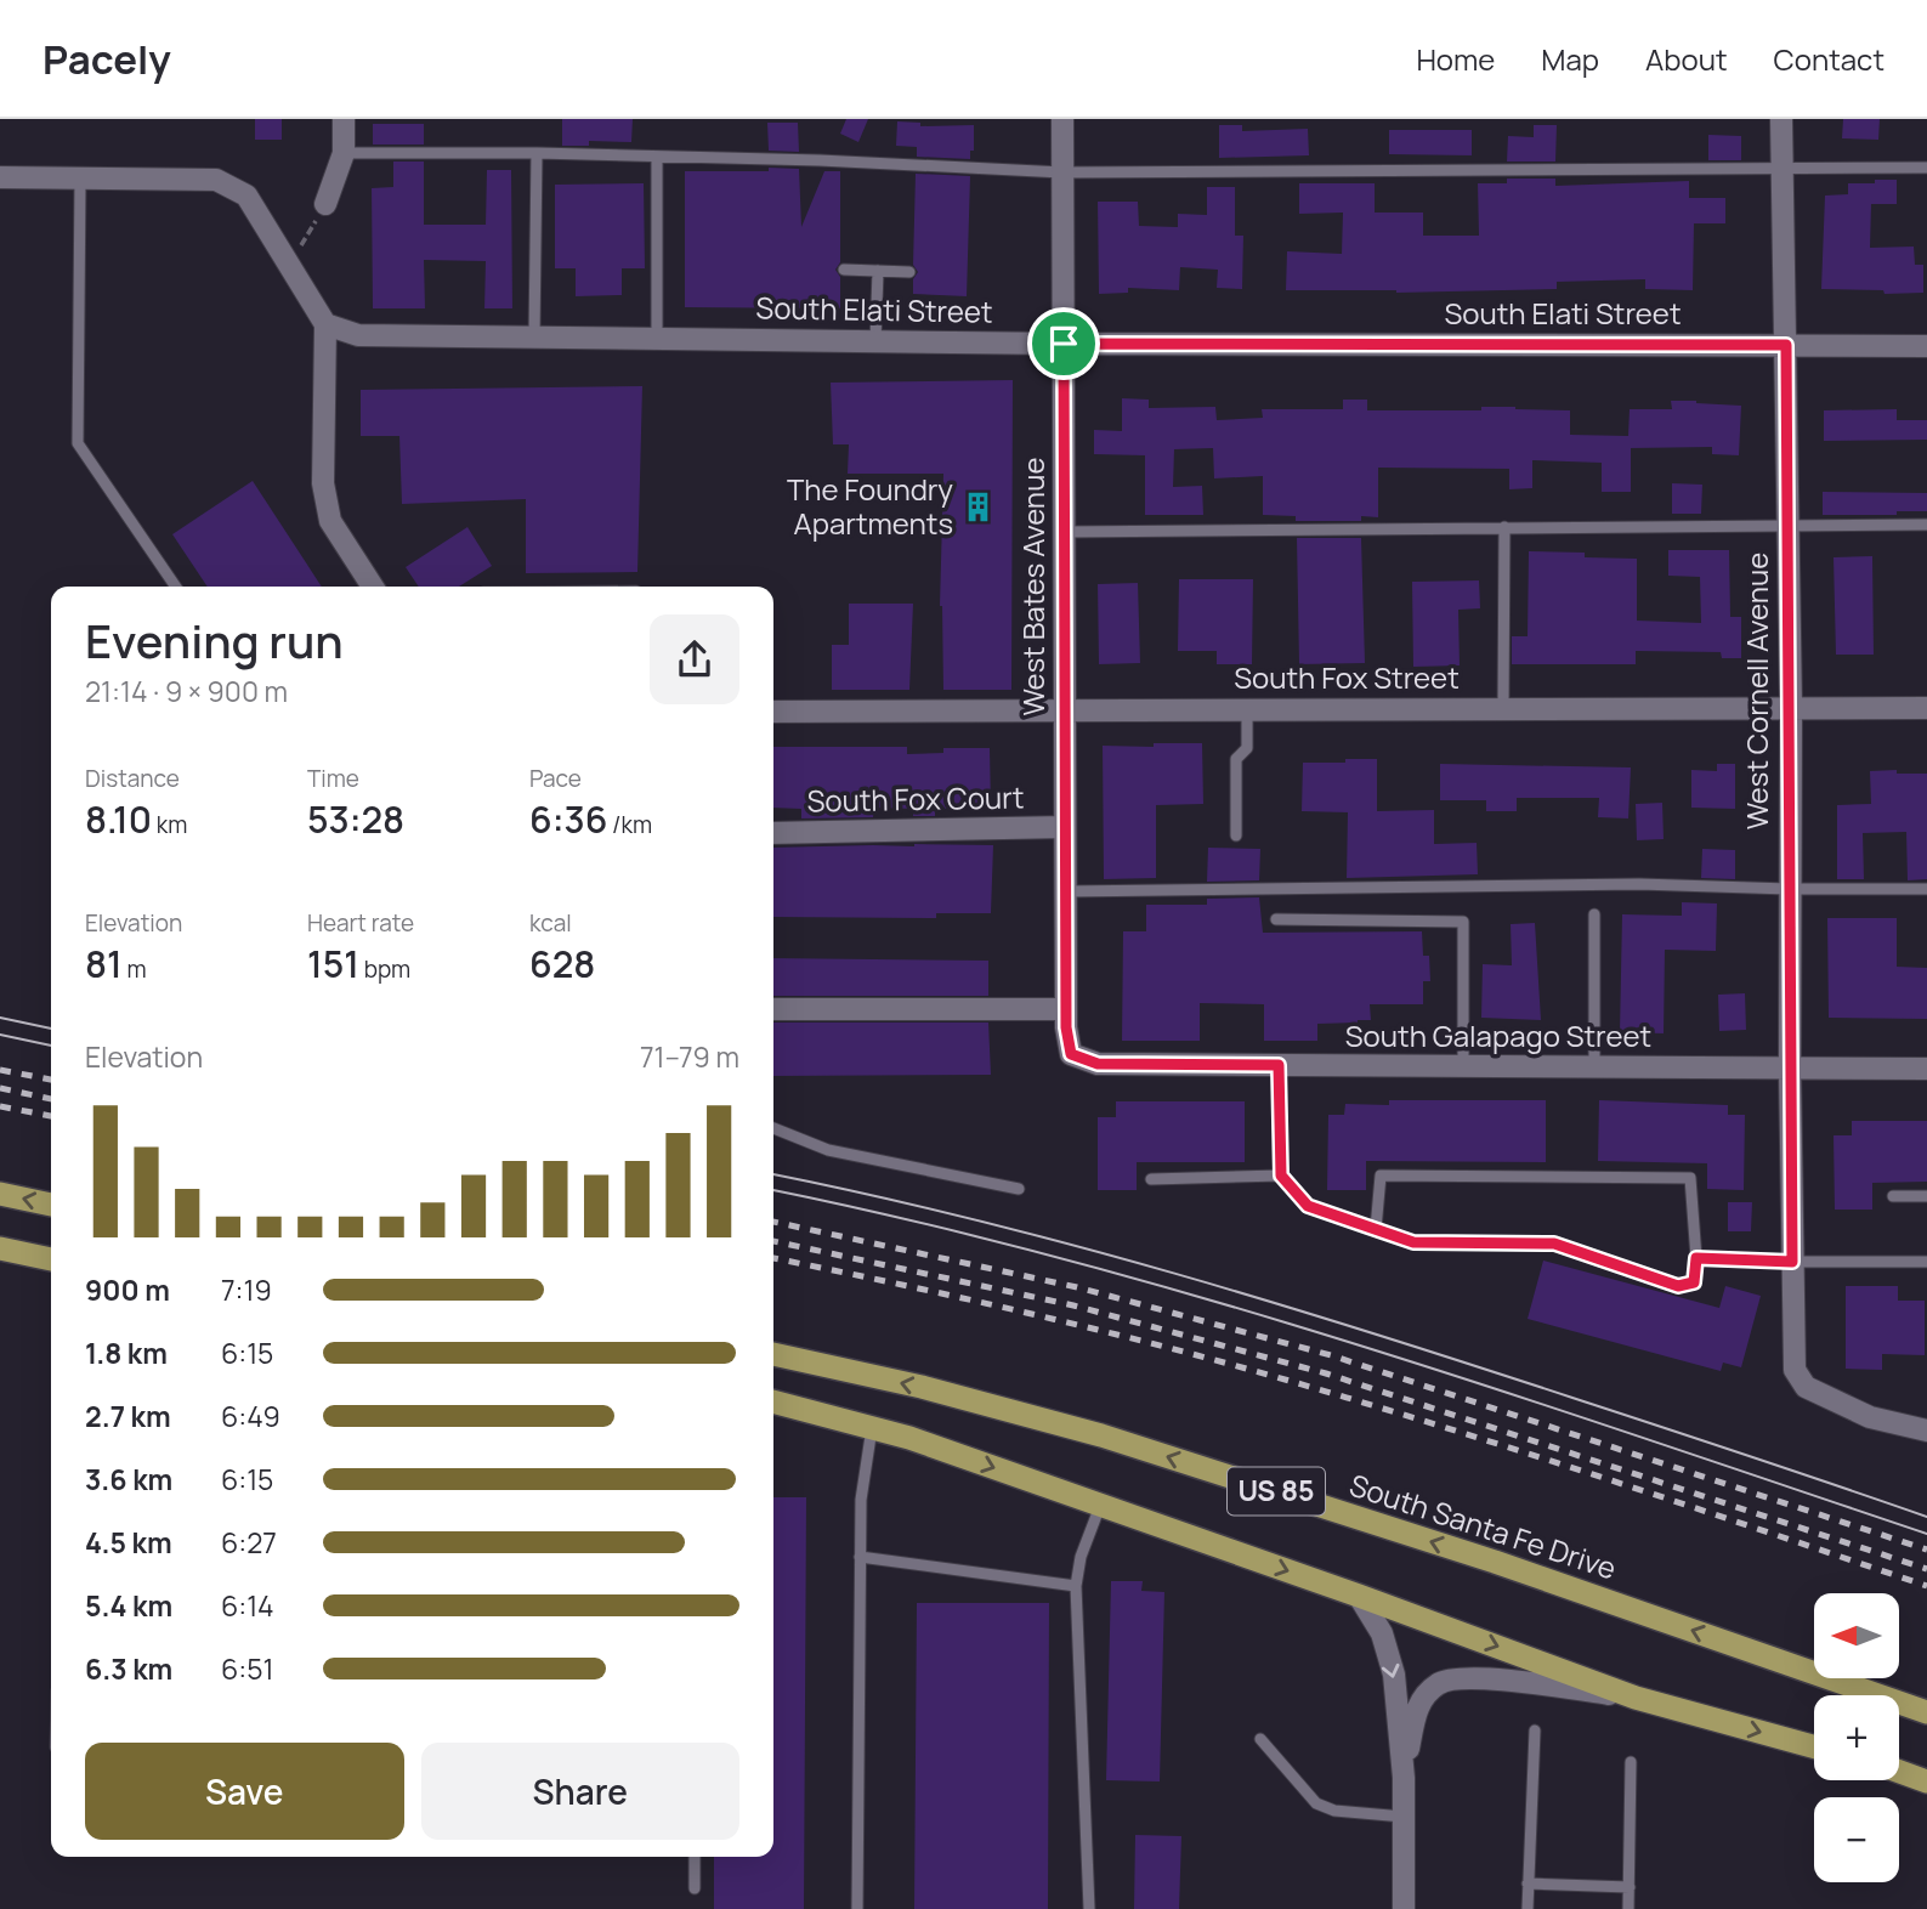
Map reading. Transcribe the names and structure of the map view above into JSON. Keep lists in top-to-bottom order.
{
  "streets": {
    "highway": ["US 85", "South Santa Fe Drive"],
    "street": [
      "South Elati Street",
      "West Bates Avenue",
      "South Fox Street",
      "West Cornell Avenue",
      "South Fox Court",
      "South Galapago Street"
    ]
  },
  "crossings": [
    ["South Elati Street", "West Bates Avenue"],
    ["South Elati Street", "West Cornell Avenue"],
    ["West Bates Avenue", "South Fox Street"],
    ["West Bates Avenue", "South Fox Court"],
    ["West Bates Avenue", "South Galapago Street"],
    ["South Fox Street", "West Cornell Avenue"],
    ["West Cornell Avenue", "South Galapago Street"]
  ],
  "places": {
    "building": ["The Foundry Apartments"]
  },
  "north": "left",
  "page": {
    "header": "Pacely",
    "nav": [
      "Home",
      "Map",
      "About",
      "Contact"
    ],
    "heading": ["Evening run", "21:14 · 9 × 900 m"],
    "stats": [
      ["Distance", "8.10 km"],
      ["Time", "53:28"],
      ["Pace", "6:36 /km"],
      ["Elevation", "81 m"],
      ["Heart rate", "151 bpm"],
      ["kcal", "628"]
    ],
    "chart": ["Elevation", "71–79 m"],
    "list": [
      {
        "name": "900 m",
        "note": "7:19"
      },
      {
        "name": "1.8 km",
        "note": "6:15"
      },
      {
        "name": "2.7 km",
        "note": "6:49"
      },
      {
        "name": "3.6 km",
        "note": "6:15"
      },
      {
        "name": "4.5 km",
        "note": "6:27"
      },
      {
        "name": "5.4 km",
        "note": "6:14"
      },
      {
        "name": "6.3 km",
        "note": "6:51"
      }
    ],
    "map_buttons": ["+", "−"],
    "buttons": ["Save", "Share"]
  }
}
